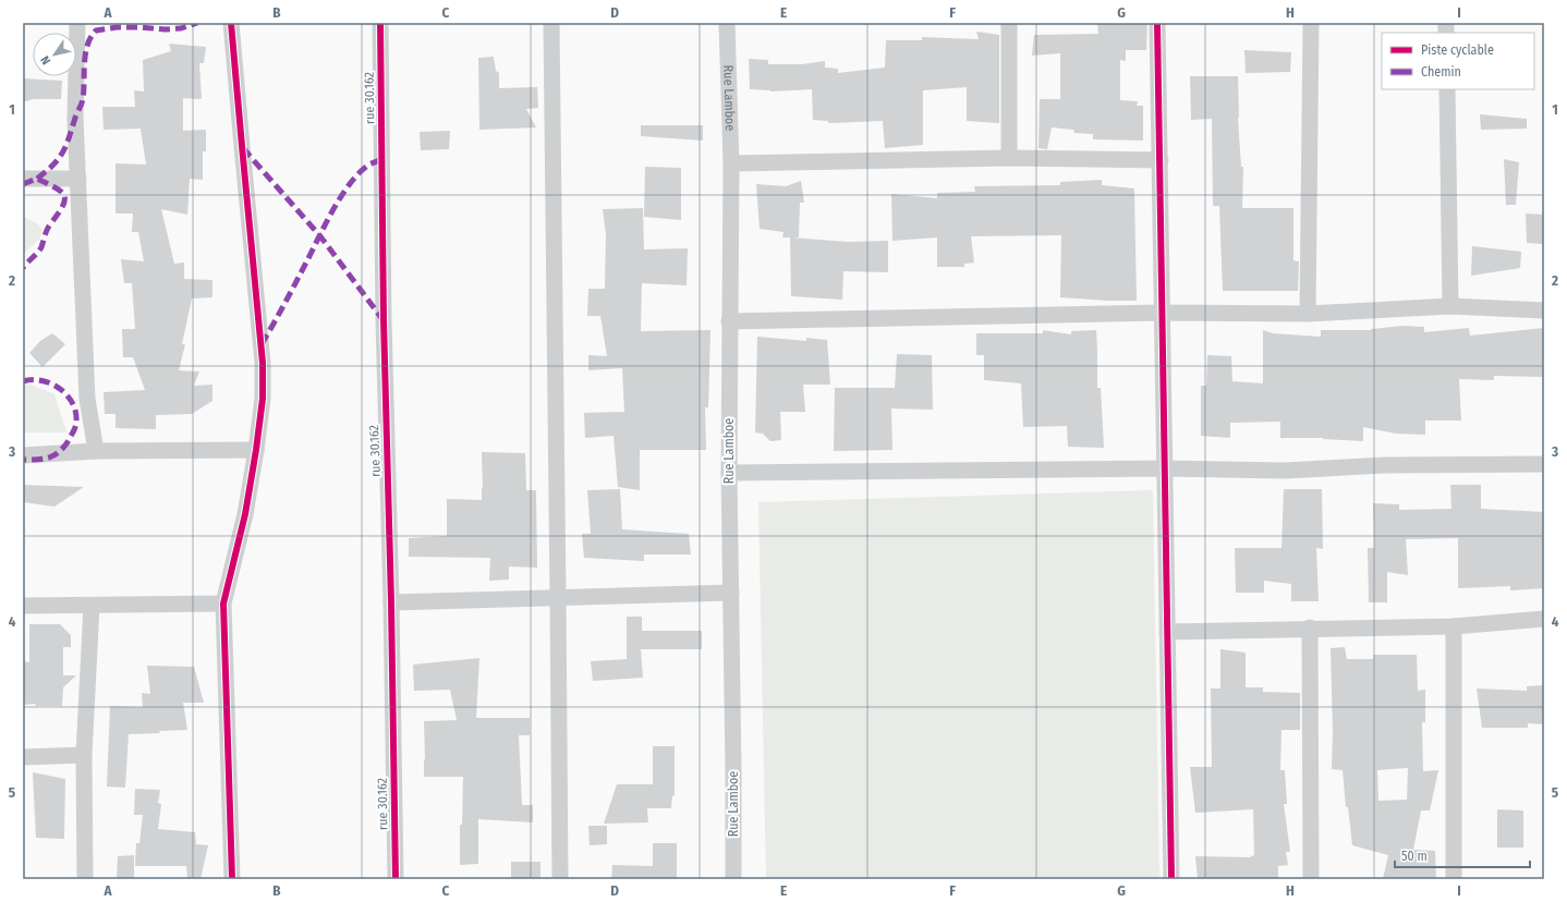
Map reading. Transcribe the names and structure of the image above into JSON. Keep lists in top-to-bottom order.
{
  "streets": {
    "street": ["rue 30.162", "Rue Lamboe"]
  },
  "legend": ["Piste cyclable", "Chemin"],
  "scale_bar": "50 m",
  "north": "bottom left",
  "grid": {
    "columns": [
      "A",
      "B",
      "C",
      "D",
      "E",
      "F",
      "G",
      "H",
      "I"
    ],
    "rows": [
      "1",
      "2",
      "3",
      "4",
      "5"
    ]
  }
}
